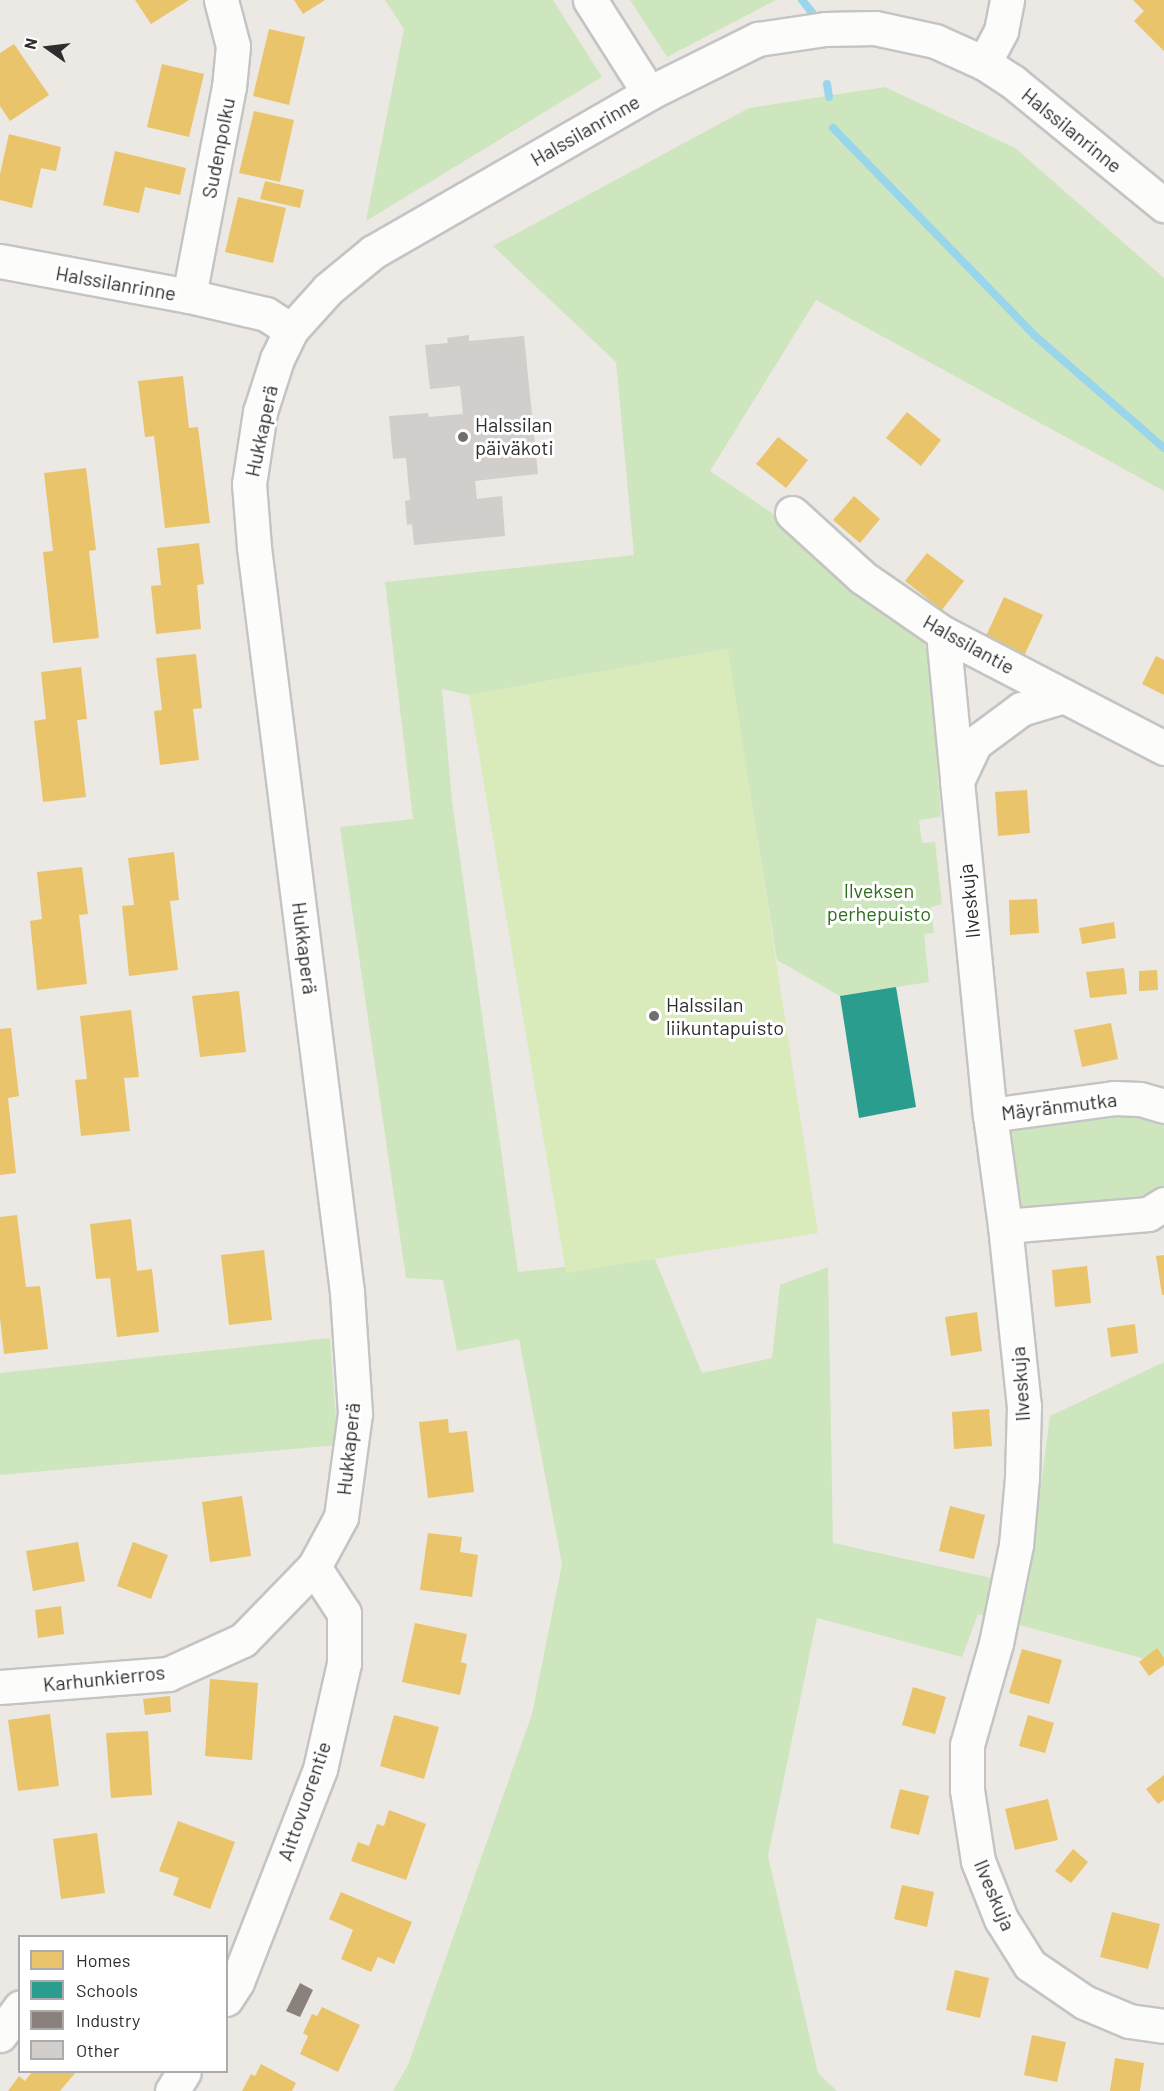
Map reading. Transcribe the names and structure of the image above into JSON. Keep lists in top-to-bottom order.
{
  "streets": {
    "street": [
      "Halssilanrinne",
      "Sudenpolku",
      "Hukkaperä",
      "Halssilantie",
      "Ilveskuja",
      "Mäyränmutka",
      "Karhunkierros",
      "Aittovuorentie"
    ]
  },
  "crossings": [
    ["Halssilanrinne", "Sudenpolku"],
    ["Halssilanrinne", "Hukkaperä"],
    ["Hukkaperä", "Karhunkierros"],
    ["Hukkaperä", "Aittovuorentie"],
    ["Halssilantie", "Ilveskuja"],
    ["Ilveskuja", "Mäyränmutka"],
    ["Karhunkierros", "Aittovuorentie"]
  ],
  "parks": ["Ilveksen perhepuisto"],
  "places": ["Halssilan päiväkoti", "Halssilan liikuntapuisto"],
  "legend": [
    "Homes",
    "Schools",
    "Industry",
    "Other"
  ],
  "north": "left"
}
